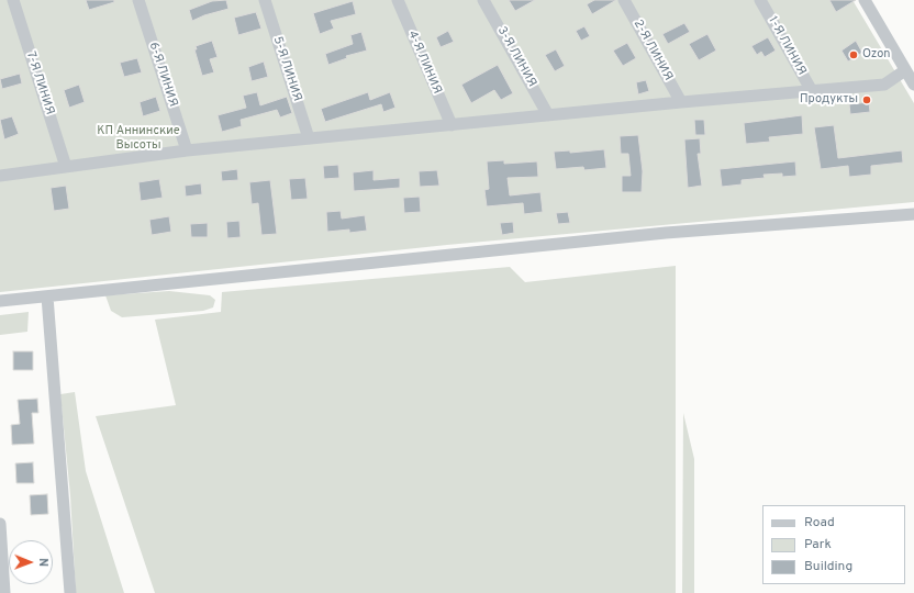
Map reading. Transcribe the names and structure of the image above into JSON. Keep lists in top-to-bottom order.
{
  "streets": {
    "street": [
      "1-Я ЛИНИЯ",
      "2-Я ЛИНИЯ",
      "3-Я ЛИНИЯ",
      "4-Я ЛИНИЯ",
      "5-Я ЛИНИЯ",
      "6-Я ЛИНИЯ",
      "7-Я ЛИНИЯ"
    ]
  },
  "parks": ["КП Аннинские Высоты"],
  "places": ["Ozon", "Продукты"],
  "legend": ["Road", "Park", "Building"],
  "north": "right"
}
